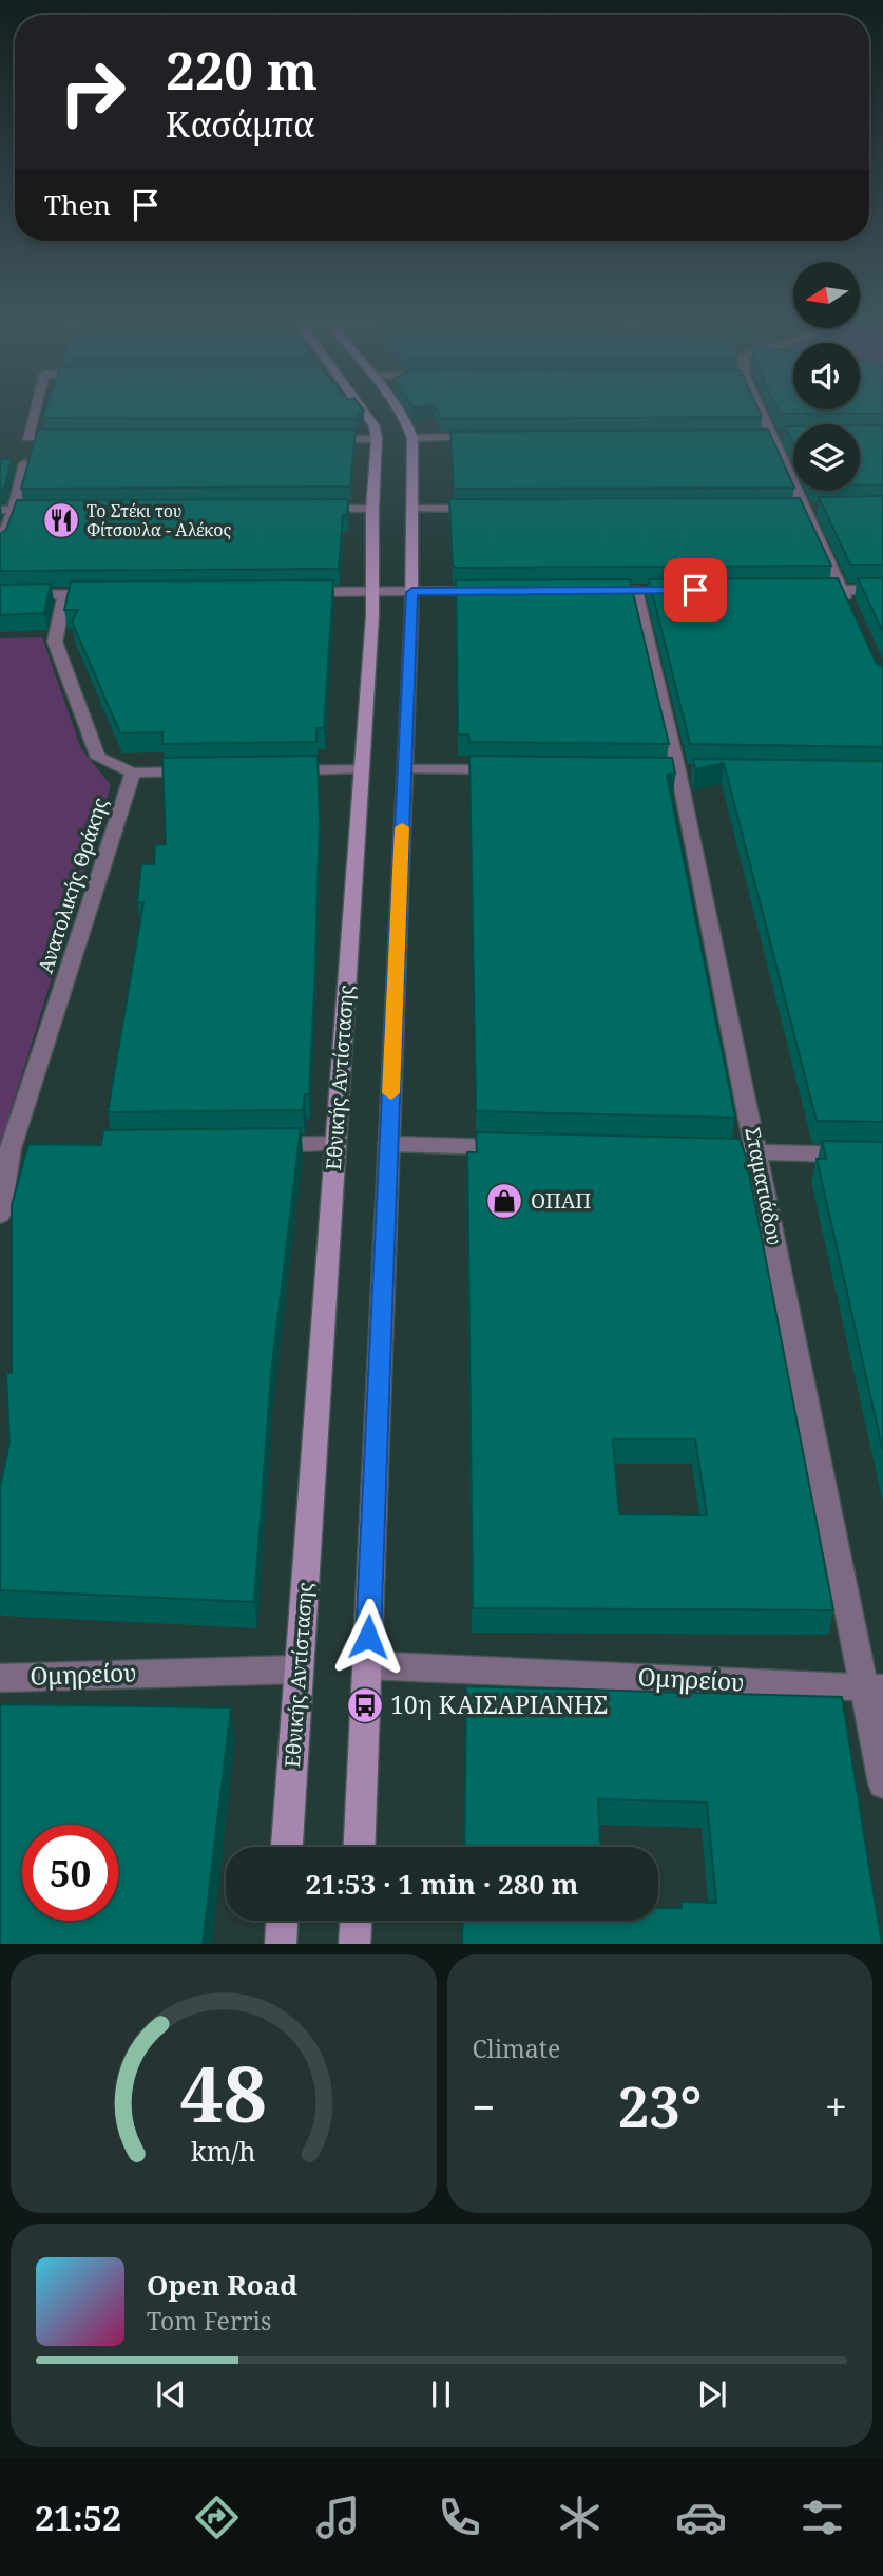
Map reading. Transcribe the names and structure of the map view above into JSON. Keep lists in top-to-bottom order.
{
  "streets": {
    "main road": ["Εθνικής Αντίστασης"],
    "street": ["Ανατολικής Θράκης", "Σταματιάδου", "Ομηρείου"]
  },
  "crossings": [
    ["Εθνικής Αντίστασης", "Ομηρείου"],
    ["Σταματιάδου", "Ομηρείου"]
  ],
  "places": {
    "restaurant": ["Το Στέκι του Φίτσουλα - Αλέκος"],
    "shop": ["ΟΠΑΠ"],
    "bus stop": ["10η ΚΑΙΣΑΡΙΑΝΗΣ"]
  },
  "north": "left",
  "page": {
    "turn": ["220 m", "Κασάμπα"],
    "then": "Then",
    "limit": "50",
    "trip": "21:53 · 1 min · 280 m",
    "tile": "Climate",
    "heat": ["−", "23°", "+"],
    "song": ["Open Road", "Tom Ferris"],
    "tabs": "21:52",
    "gauge": ["48", "km/h"]
  }
}
